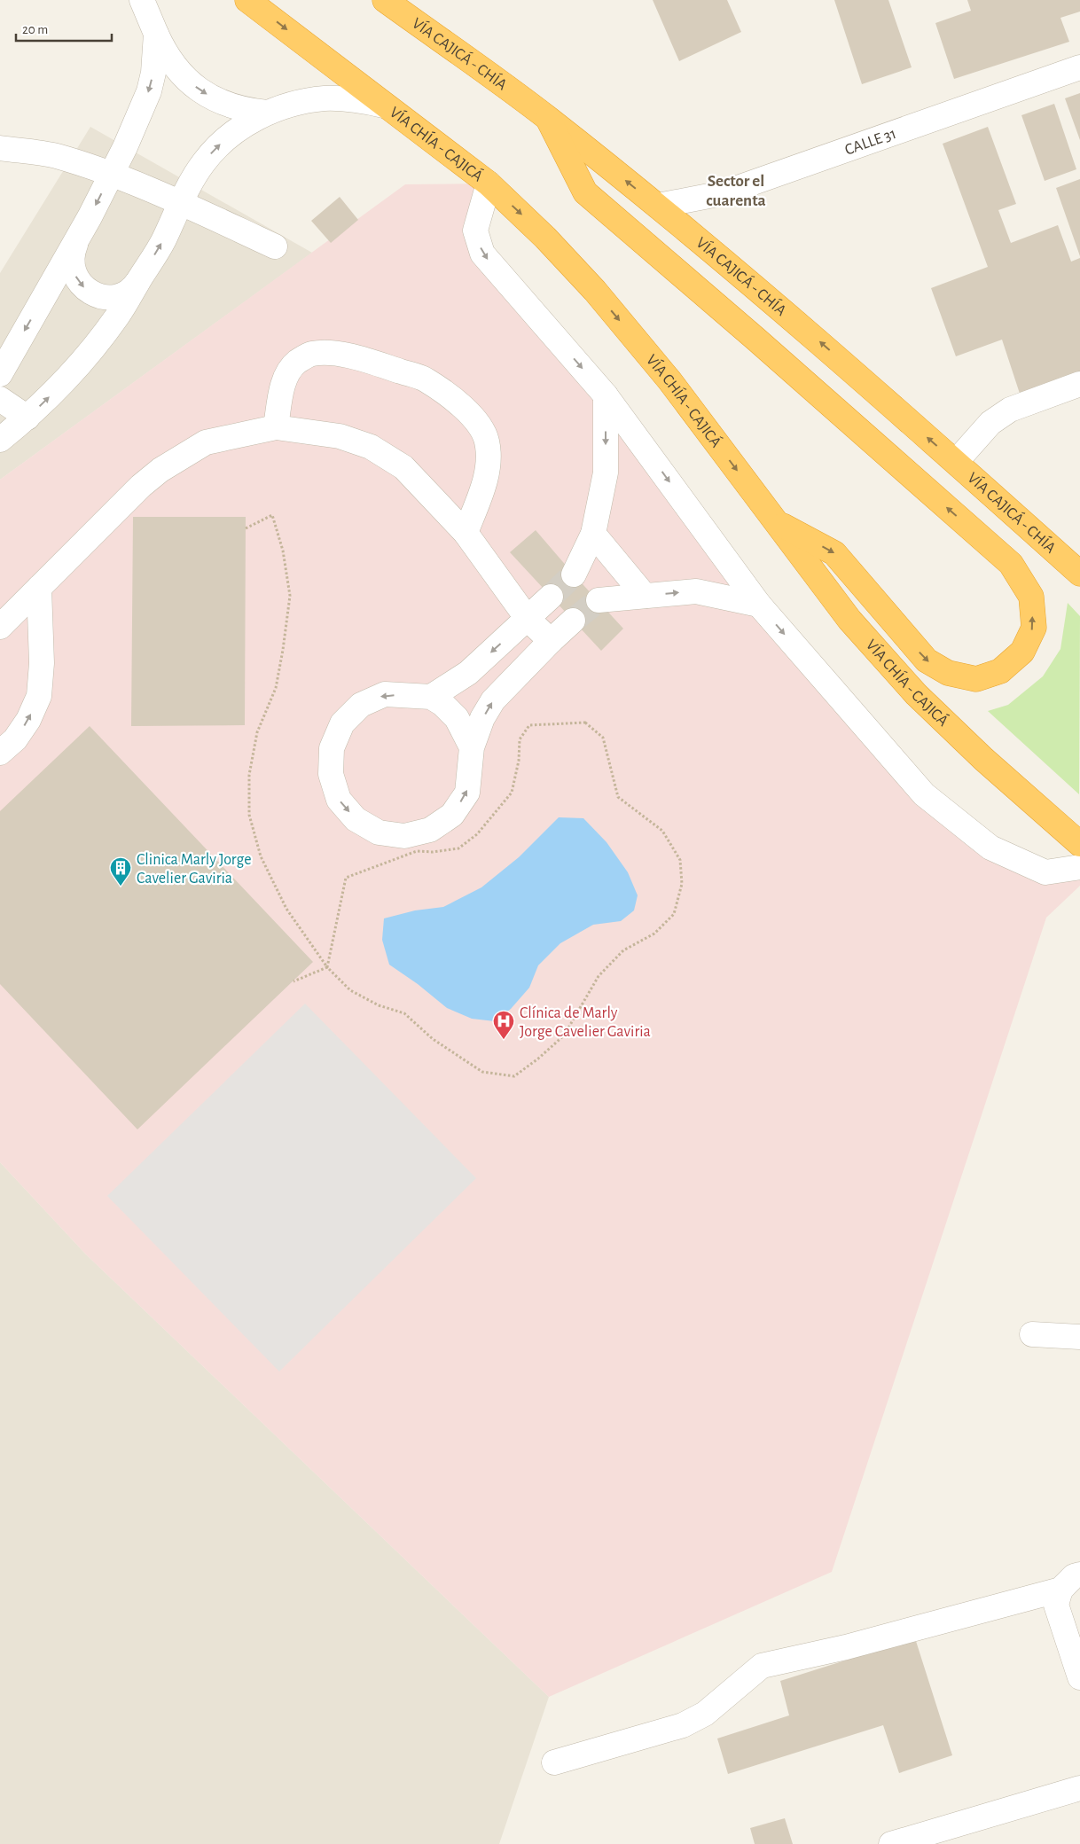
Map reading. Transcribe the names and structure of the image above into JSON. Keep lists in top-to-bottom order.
{
  "streets": {
    "highway": ["VÍA CAJICÁ - CHÍA", "VÍA CHÍA - CAJICÁ"],
    "street": ["CALLE 31"]
  },
  "crossings": [
    ["VÍA CAJICÁ - CHÍA", "CALLE 31"]
  ],
  "one_way": ["VÍA CAJICÁ - CHÍA", "VÍA CHÍA - CAJICÁ"],
  "districts": ["Sector el cuarenta"],
  "places": {
    "building": ["Clinica Marly Jorge Cavelier Gaviria"],
    "hospital": ["Clínica de Marly Jorge Cavelier Gaviria"]
  },
  "scale_bar": "20 m"
}
